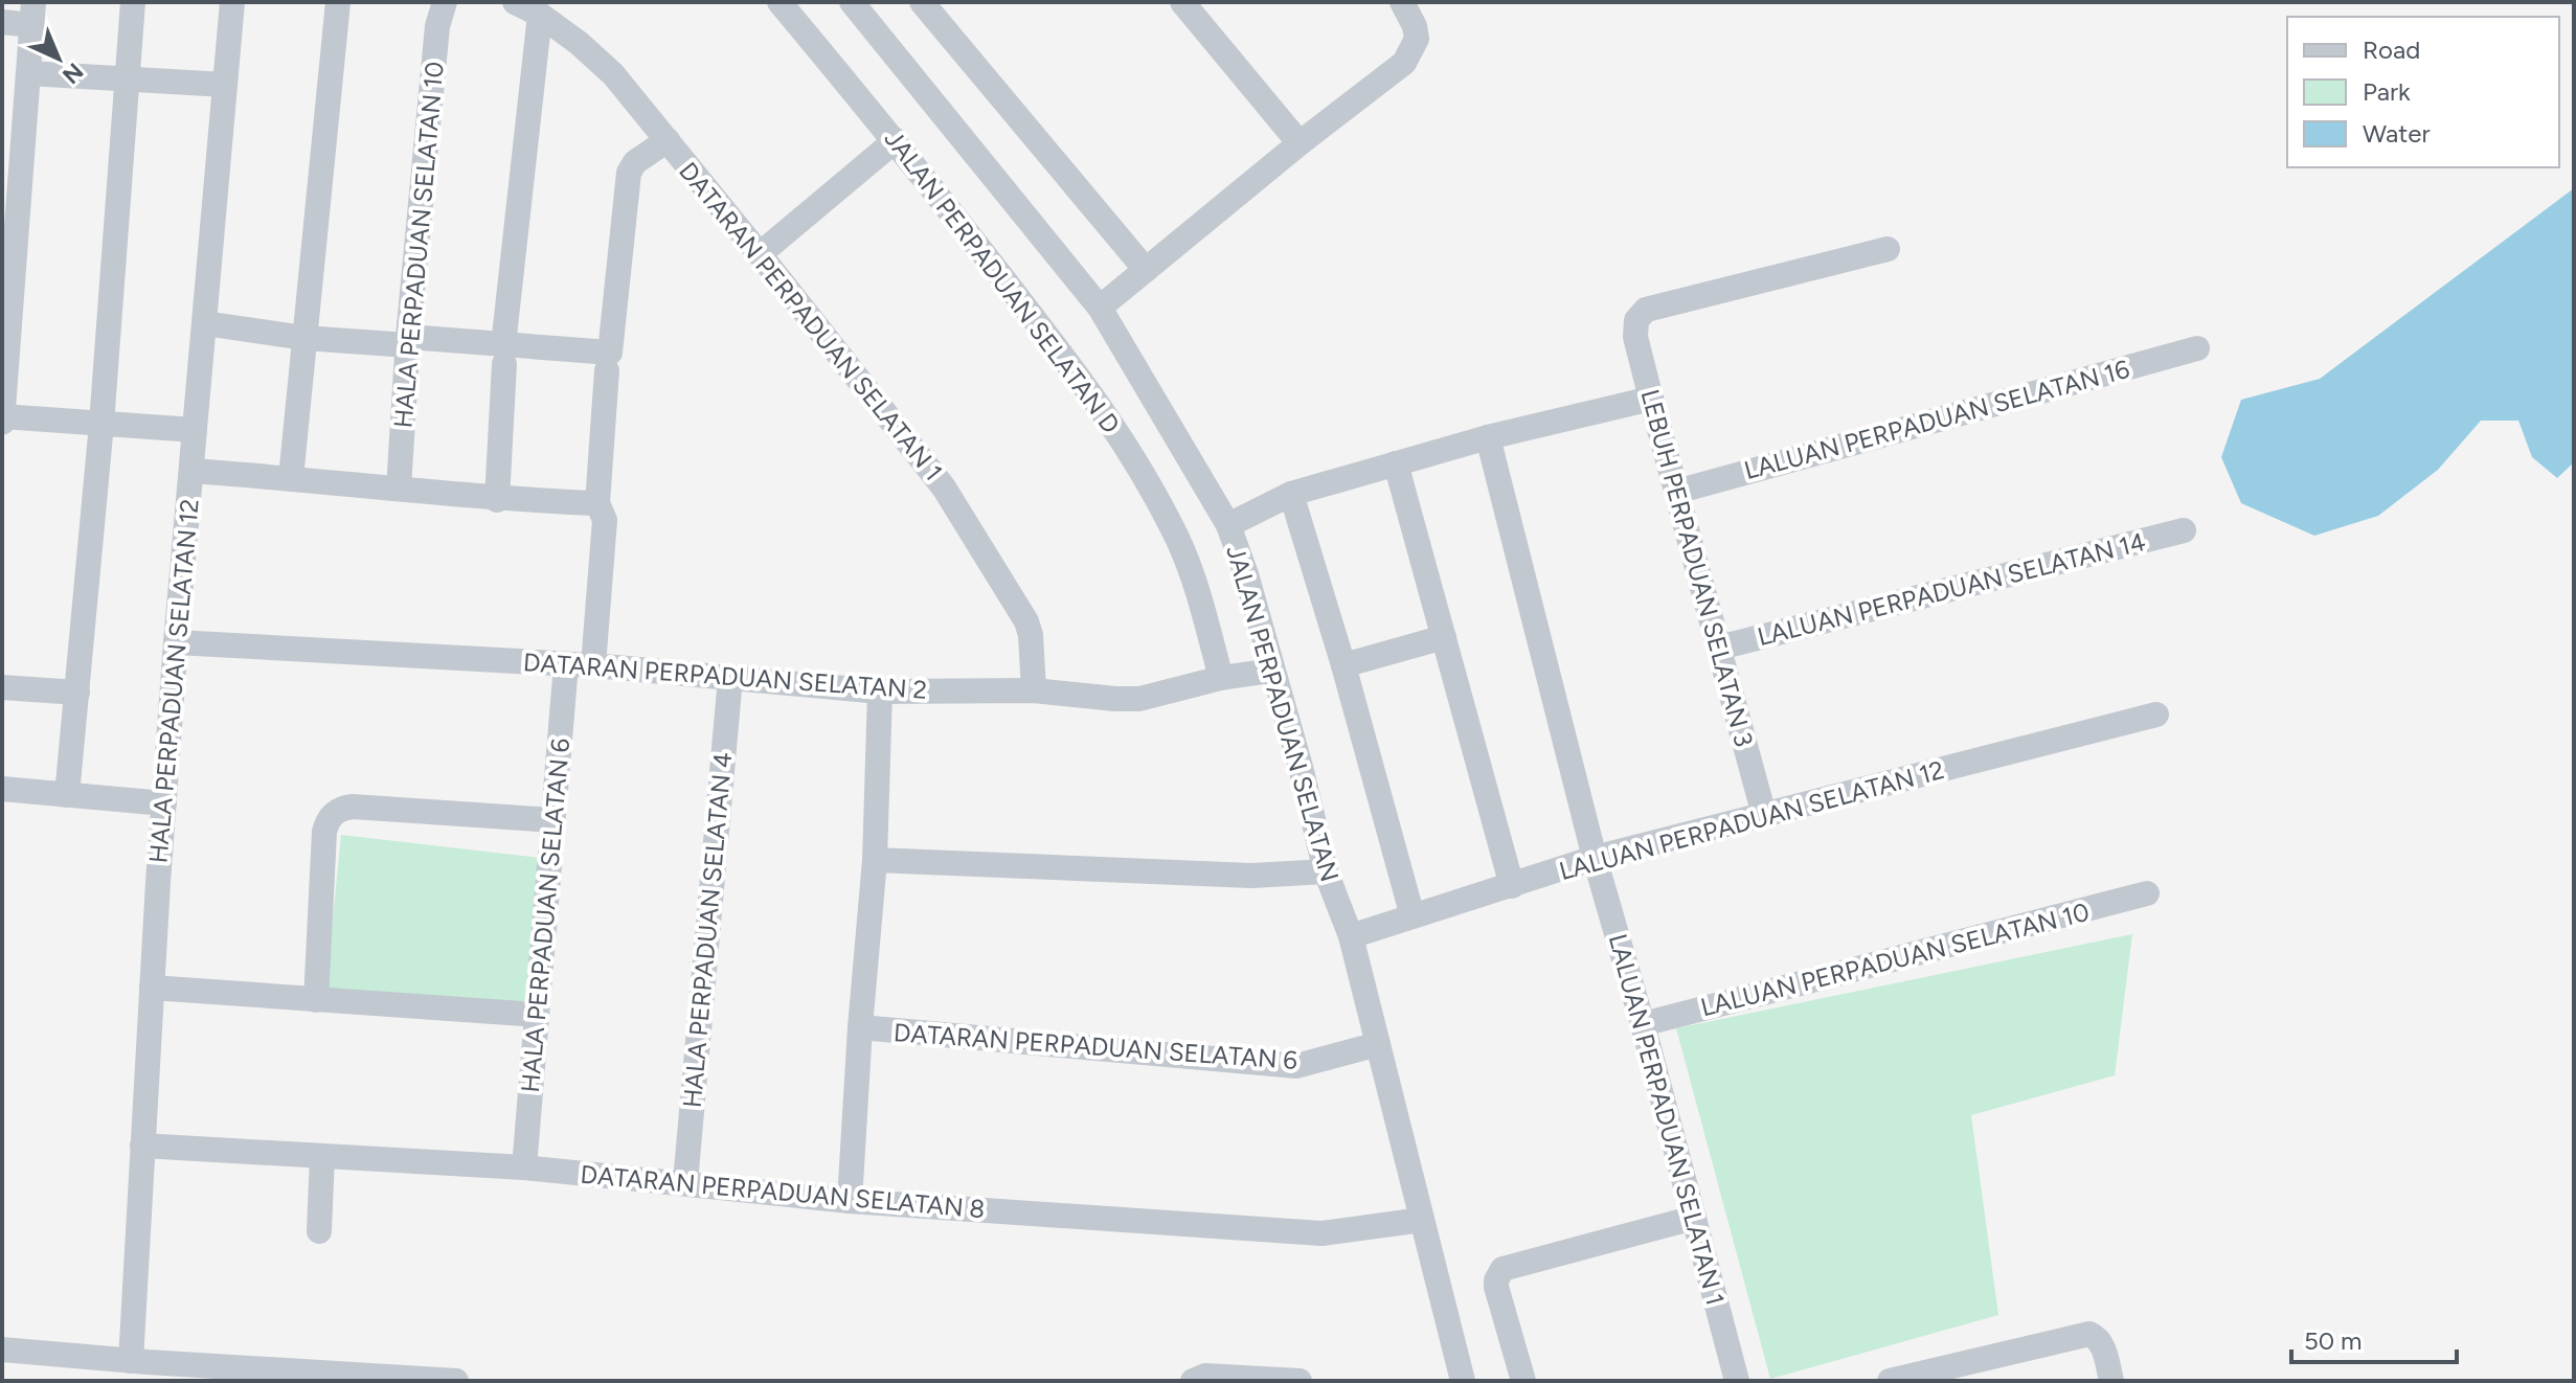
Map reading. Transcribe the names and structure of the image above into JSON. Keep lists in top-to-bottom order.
{
  "streets": {
    "street": [
      "HALA PERPADUAN SELATAN 10",
      "JALAN PERPADUAN SELATAN D",
      "DATARAN PERPADUAN SELATAN 1",
      "LALUAN PERPADUAN SELATAN 16",
      "LEBUH PERPADUAN SELATAN 3",
      "LALUAN PERPADUAN SELATAN 14",
      "DATARAN PERPADUAN SELATAN 2",
      "HALA PERPADUAN SELATAN 12",
      "JALAN PERPADUAN SELATAN",
      "LALUAN PERPADUAN SELATAN 12",
      "HALA PERPADUAN SELATAN 6",
      "HALA PERPADUAN SELATAN 4",
      "LALUAN PERPADUAN SELATAN 10",
      "DATARAN PERPADUAN SELATAN 6",
      "LALUAN PERPADUAN SELATAN 1",
      "DATARAN PERPADUAN SELATAN 8"
    ]
  },
  "crossings": [
    ["JALAN PERPADUAN SELATAN D", "DATARAN PERPADUAN SELATAN 2"],
    ["DATARAN PERPADUAN SELATAN 1", "DATARAN PERPADUAN SELATAN 2"],
    ["LALUAN PERPADUAN SELATAN 16", "LEBUH PERPADUAN SELATAN 3"],
    ["LEBUH PERPADUAN SELATAN 3", "LALUAN PERPADUAN SELATAN 14"],
    ["LEBUH PERPADUAN SELATAN 3", "LALUAN PERPADUAN SELATAN 12"],
    ["DATARAN PERPADUAN SELATAN 2", "HALA PERPADUAN SELATAN 12"],
    ["DATARAN PERPADUAN SELATAN 2", "JALAN PERPADUAN SELATAN"],
    ["DATARAN PERPADUAN SELATAN 2", "HALA PERPADUAN SELATAN 6"],
    ["DATARAN PERPADUAN SELATAN 2", "HALA PERPADUAN SELATAN 4"],
    ["HALA PERPADUAN SELATAN 12", "DATARAN PERPADUAN SELATAN 8"],
    ["JALAN PERPADUAN SELATAN", "LALUAN PERPADUAN SELATAN 12"],
    ["JALAN PERPADUAN SELATAN", "DATARAN PERPADUAN SELATAN 6"],
    ["JALAN PERPADUAN SELATAN", "DATARAN PERPADUAN SELATAN 8"],
    ["LALUAN PERPADUAN SELATAN 12", "LALUAN PERPADUAN SELATAN 1"],
    ["HALA PERPADUAN SELATAN 6", "DATARAN PERPADUAN SELATAN 8"],
    ["HALA PERPADUAN SELATAN 4", "DATARAN PERPADUAN SELATAN 8"],
    ["LALUAN PERPADUAN SELATAN 10", "LALUAN PERPADUAN SELATAN 1"]
  ],
  "legend": ["Road", "Park", "Water"],
  "scale_bar": "50 m",
  "north": "bottom right"
}
